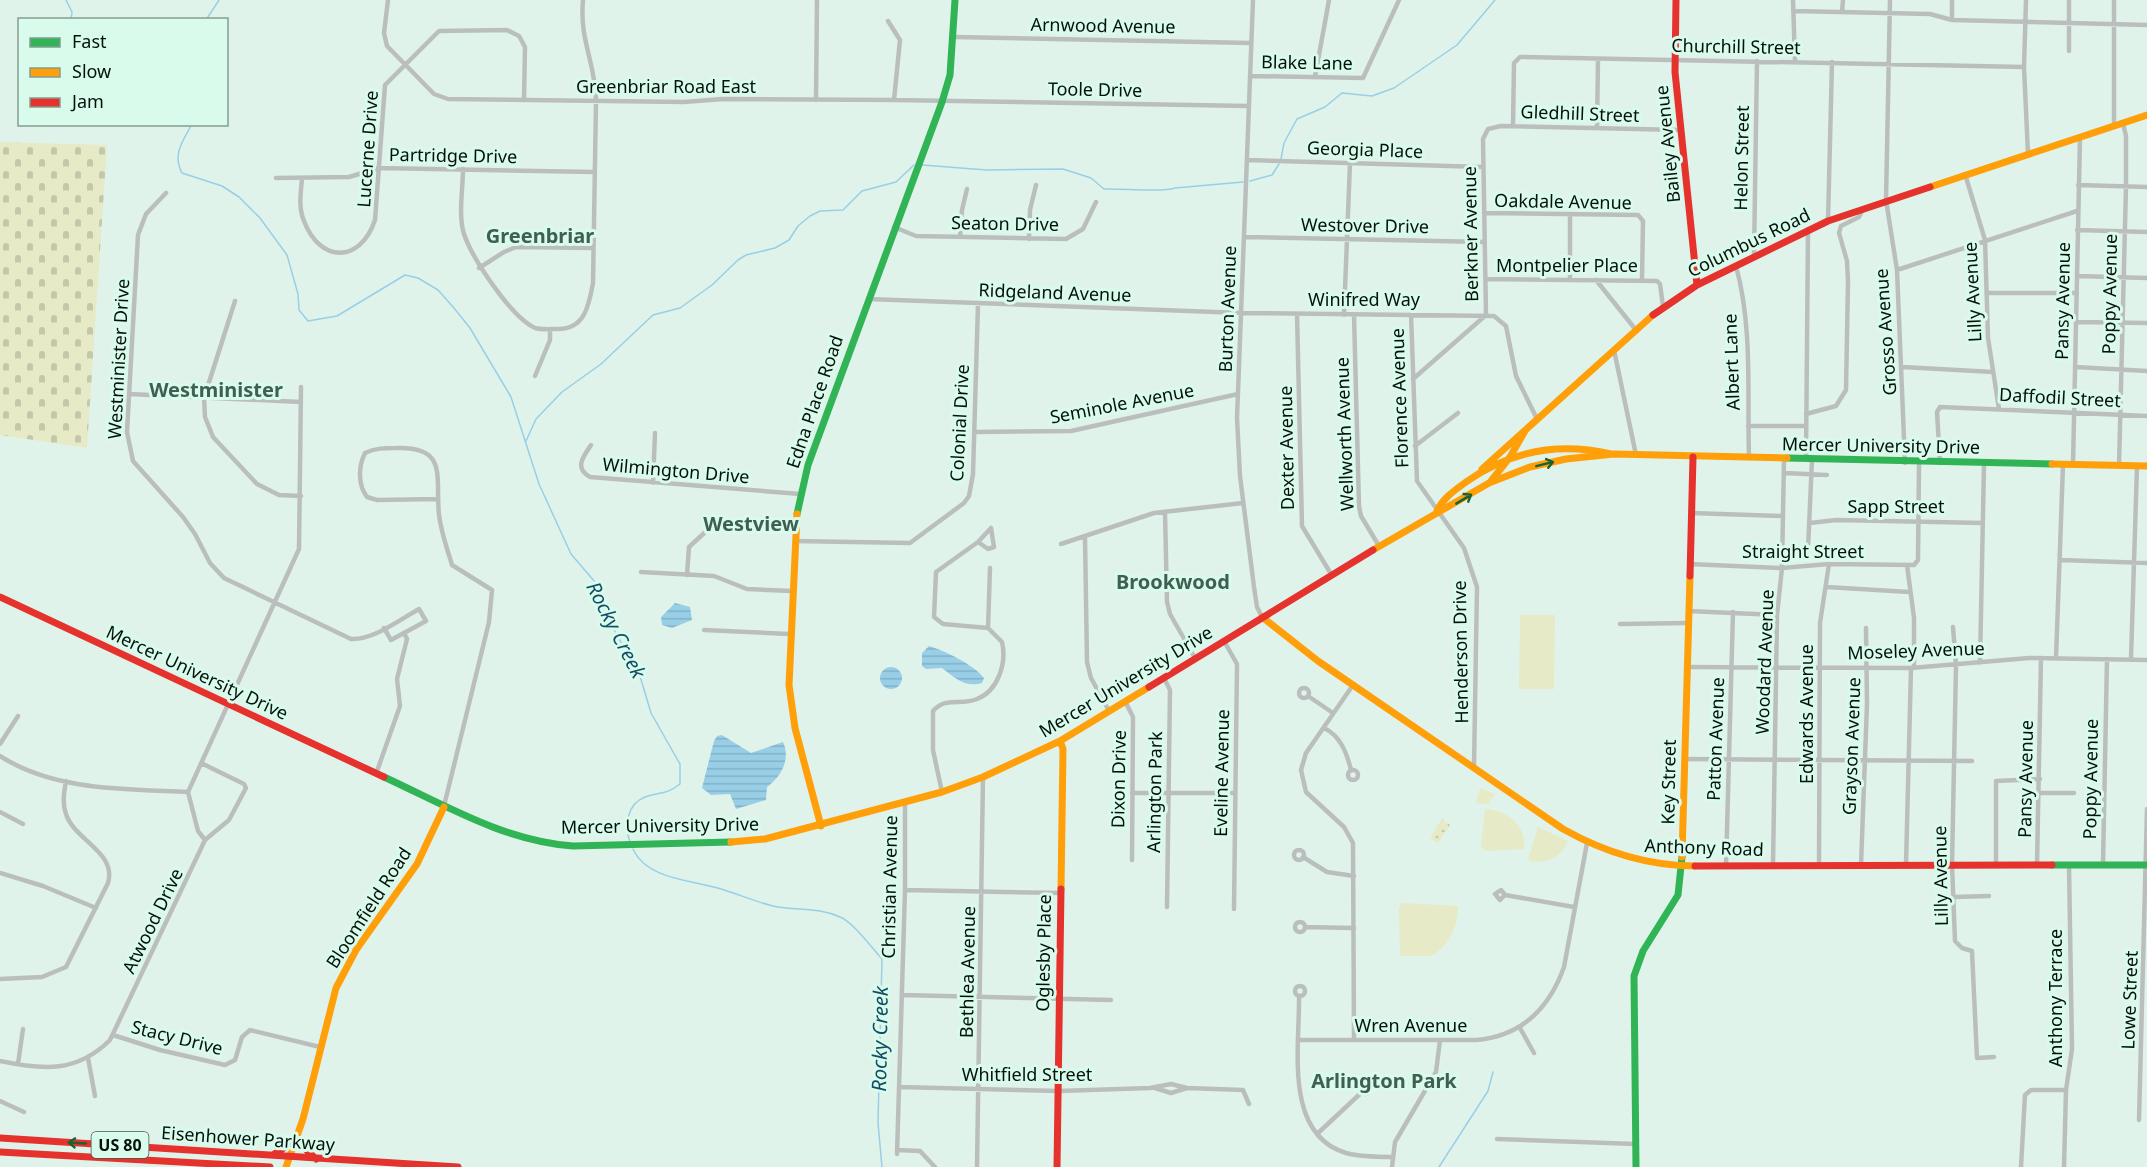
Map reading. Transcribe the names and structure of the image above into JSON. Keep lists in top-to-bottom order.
{
  "streets": {
    "street": [
      "Arnwood Avenue",
      "Churchill Street",
      "Blake Lane",
      "Greenbriar Road East",
      "Toole Drive",
      "Gledhill Street",
      "Bailey Avenue",
      "Lucerne Drive",
      "Georgia Place",
      "Partridge Drive",
      "Helon Street",
      "Oakdale Avenue",
      "Seaton Drive",
      "Westover Drive",
      "Berkner Avenue",
      "Columbus Road",
      "Montpelier Place",
      "Lilly Avenue",
      "Ridgeland Avenue",
      "Poppy Avenue",
      "Winifred Way",
      "Pansy Avenue",
      "Burton Avenue",
      "Grosso Avenue",
      "Westminister Drive",
      "Albert Lane",
      "Florence Avenue",
      "Daffodil Street",
      "Edna Place Road",
      "Seminole Avenue",
      "Colonial Drive",
      "Wellworth Avenue",
      "Mercer University Drive",
      "Dexter Avenue",
      "Wilmington Drive",
      "Sapp Street",
      "Straight Street",
      "Moseley Avenue",
      "Henderson Drive",
      "Woodard Avenue",
      "Edwards Avenue",
      "Patton Avenue",
      "Grayson Avenue",
      "Eveline Avenue",
      "Dixon Drive",
      "Key Street",
      "Arlington Park",
      "Anthony Road",
      "Christian Avenue",
      "Bloomfield Road",
      "Atwood Drive",
      "Oglesby Place",
      "Bethlea Avenue",
      "Anthony Terrace",
      "Lowe Street",
      "Wren Avenue",
      "Stacy Drive",
      "Whitfield Street",
      "Eisenhower Parkway",
      "US 80"
    ]
  },
  "crossings": [
    ["Arnwood Avenue", "Burton Avenue"],
    ["Arnwood Avenue", "Edna Place Road"],
    ["Churchill Street", "Gledhill Street"],
    ["Churchill Street", "Bailey Avenue"],
    ["Churchill Street", "Helon Street"],
    ["Churchill Street", "Grosso Avenue"],
    ["Blake Lane", "Burton Avenue"],
    ["Greenbriar Road East", "Toole Drive"],
    ["Greenbriar Road East", "Lucerne Drive"],
    ["Greenbriar Road East", "Edna Place Road"],
    ["Toole Drive", "Burton Avenue"],
    ["Toole Drive", "Edna Place Road"],
    ["Gledhill Street", "Bailey Avenue"],
    ["Gledhill Street", "Berkner Avenue"],
    ["Bailey Avenue", "Columbus Road"],
    ["Lucerne Drive", "Partridge Drive"],
    ["Georgia Place", "Berkner Avenue"],
    ["Georgia Place", "Burton Avenue"],
    ["Helon Street", "Columbus Road"],
    ["Oakdale Avenue", "Berkner Avenue"],
    ["Oakdale Avenue", "Montpelier Place"],
    ["Seaton Drive", "Edna Place Road"],
    ["Westover Drive", "Berkner Avenue"],
    ["Westover Drive", "Burton Avenue"],
    ["Berkner Avenue", "Columbus Road"],
    ["Berkner Avenue", "Montpelier Place"],
    ["Berkner Avenue", "Winifred Way"],
    ["Columbus Road", "Montpelier Place"],
    ["Columbus Road", "Lilly Avenue"],
    ["Columbus Road", "Poppy Avenue"],
    ["Columbus Road", "Pansy Avenue"],
    ["Columbus Road", "Grosso Avenue"],
    ["Columbus Road", "Albert Lane"],
    ["Columbus Road", "Mercer University Drive"],
    ["Lilly Avenue", "Daffodil Street"],
    ["Lilly Avenue", "Moseley Avenue"],
    ["Lilly Avenue", "Anthony Road"],
    ["Ridgeland Avenue", "Winifred Way"],
    ["Ridgeland Avenue", "Burton Avenue"],
    ["Ridgeland Avenue", "Edna Place Road"],
    ["Ridgeland Avenue", "Colonial Drive"],
    ["Poppy Avenue", "Daffodil Street"],
    ["Poppy Avenue", "Mercer University Drive"],
    ["Poppy Avenue", "Moseley Avenue"],
    ["Poppy Avenue", "Anthony Road"],
    ["Winifred Way", "Burton Avenue"],
    ["Winifred Way", "Florence Avenue"],
    ["Winifred Way", "Wellworth Avenue"],
    ["Winifred Way", "Dexter Avenue"],
    ["Pansy Avenue", "Daffodil Street"],
    ["Pansy Avenue", "Mercer University Drive"],
    ["Pansy Avenue", "Moseley Avenue"],
    ["Pansy Avenue", "Anthony Road"],
    ["Burton Avenue", "Seminole Avenue"],
    ["Burton Avenue", "Mercer University Drive"],
    ["Burton Avenue", "Anthony Road"],
    ["Grosso Avenue", "Mercer University Drive"],
    ["Albert Lane", "Mercer University Drive"],
    ["Florence Avenue", "Mercer University Drive"],
    ["Florence Avenue", "Henderson Drive"],
    ["Daffodil Street", "Mercer University Drive"],
    ["Edna Place Road", "Colonial Drive"],
    ["Edna Place Road", "Mercer University Drive"],
    ["Edna Place Road", "Wilmington Drive"],
    ["Seminole Avenue", "Colonial Drive"],
    ["Wellworth Avenue", "Mercer University Drive"],
    ["Mercer University Drive", "Dexter Avenue"],
    ["Mercer University Drive", "Henderson Drive"],
    ["Mercer University Drive", "Woodard Avenue"],
    ["Mercer University Drive", "Eveline Avenue"],
    ["Mercer University Drive", "Dixon Drive"],
    ["Mercer University Drive", "Key Street"],
    ["Mercer University Drive", "Arlington Park"],
    ["Mercer University Drive", "Anthony Road"],
    ["Mercer University Drive", "Christian Avenue"],
    ["Mercer University Drive", "Bloomfield Road"],
    ["Mercer University Drive", "Oglesby Place"],
    ["Mercer University Drive", "Bethlea Avenue"],
    ["Sapp Street", "Straight Street"],
    ["Straight Street", "Woodard Avenue"],
    ["Straight Street", "Edwards Avenue"],
    ["Straight Street", "Key Street"],
    ["Moseley Avenue", "Woodard Avenue"],
    ["Moseley Avenue", "Edwards Avenue"],
    ["Moseley Avenue", "Patton Avenue"],
    ["Moseley Avenue", "Grayson Avenue"],
    ["Moseley Avenue", "Key Street"],
    ["Henderson Drive", "Anthony Road"],
    ["Woodard Avenue", "Anthony Road"],
    ["Edwards Avenue", "Anthony Road"],
    ["Patton Avenue", "Anthony Road"],
    ["Grayson Avenue", "Anthony Road"],
    ["Key Street", "Anthony Road"],
    ["Anthony Road", "Anthony Terrace"],
    ["Anthony Road", "Lowe Street"],
    ["Anthony Road", "Wren Avenue"],
    ["Christian Avenue", "Whitfield Street"],
    ["Bloomfield Road", "Stacy Drive"],
    ["Bloomfield Road", "Eisenhower Parkway"],
    ["Atwood Drive", "Stacy Drive"],
    ["Oglesby Place", "Whitfield Street"],
    ["Bethlea Avenue", "Whitfield Street"]
  ],
  "districts": [
    "Greenbriar",
    "Westminister",
    "Westview",
    "Brookwood",
    "Arlington Park"
  ],
  "water": ["Rocky Creek"],
  "legend": ["Fast", "Slow", "Jam"]
}
